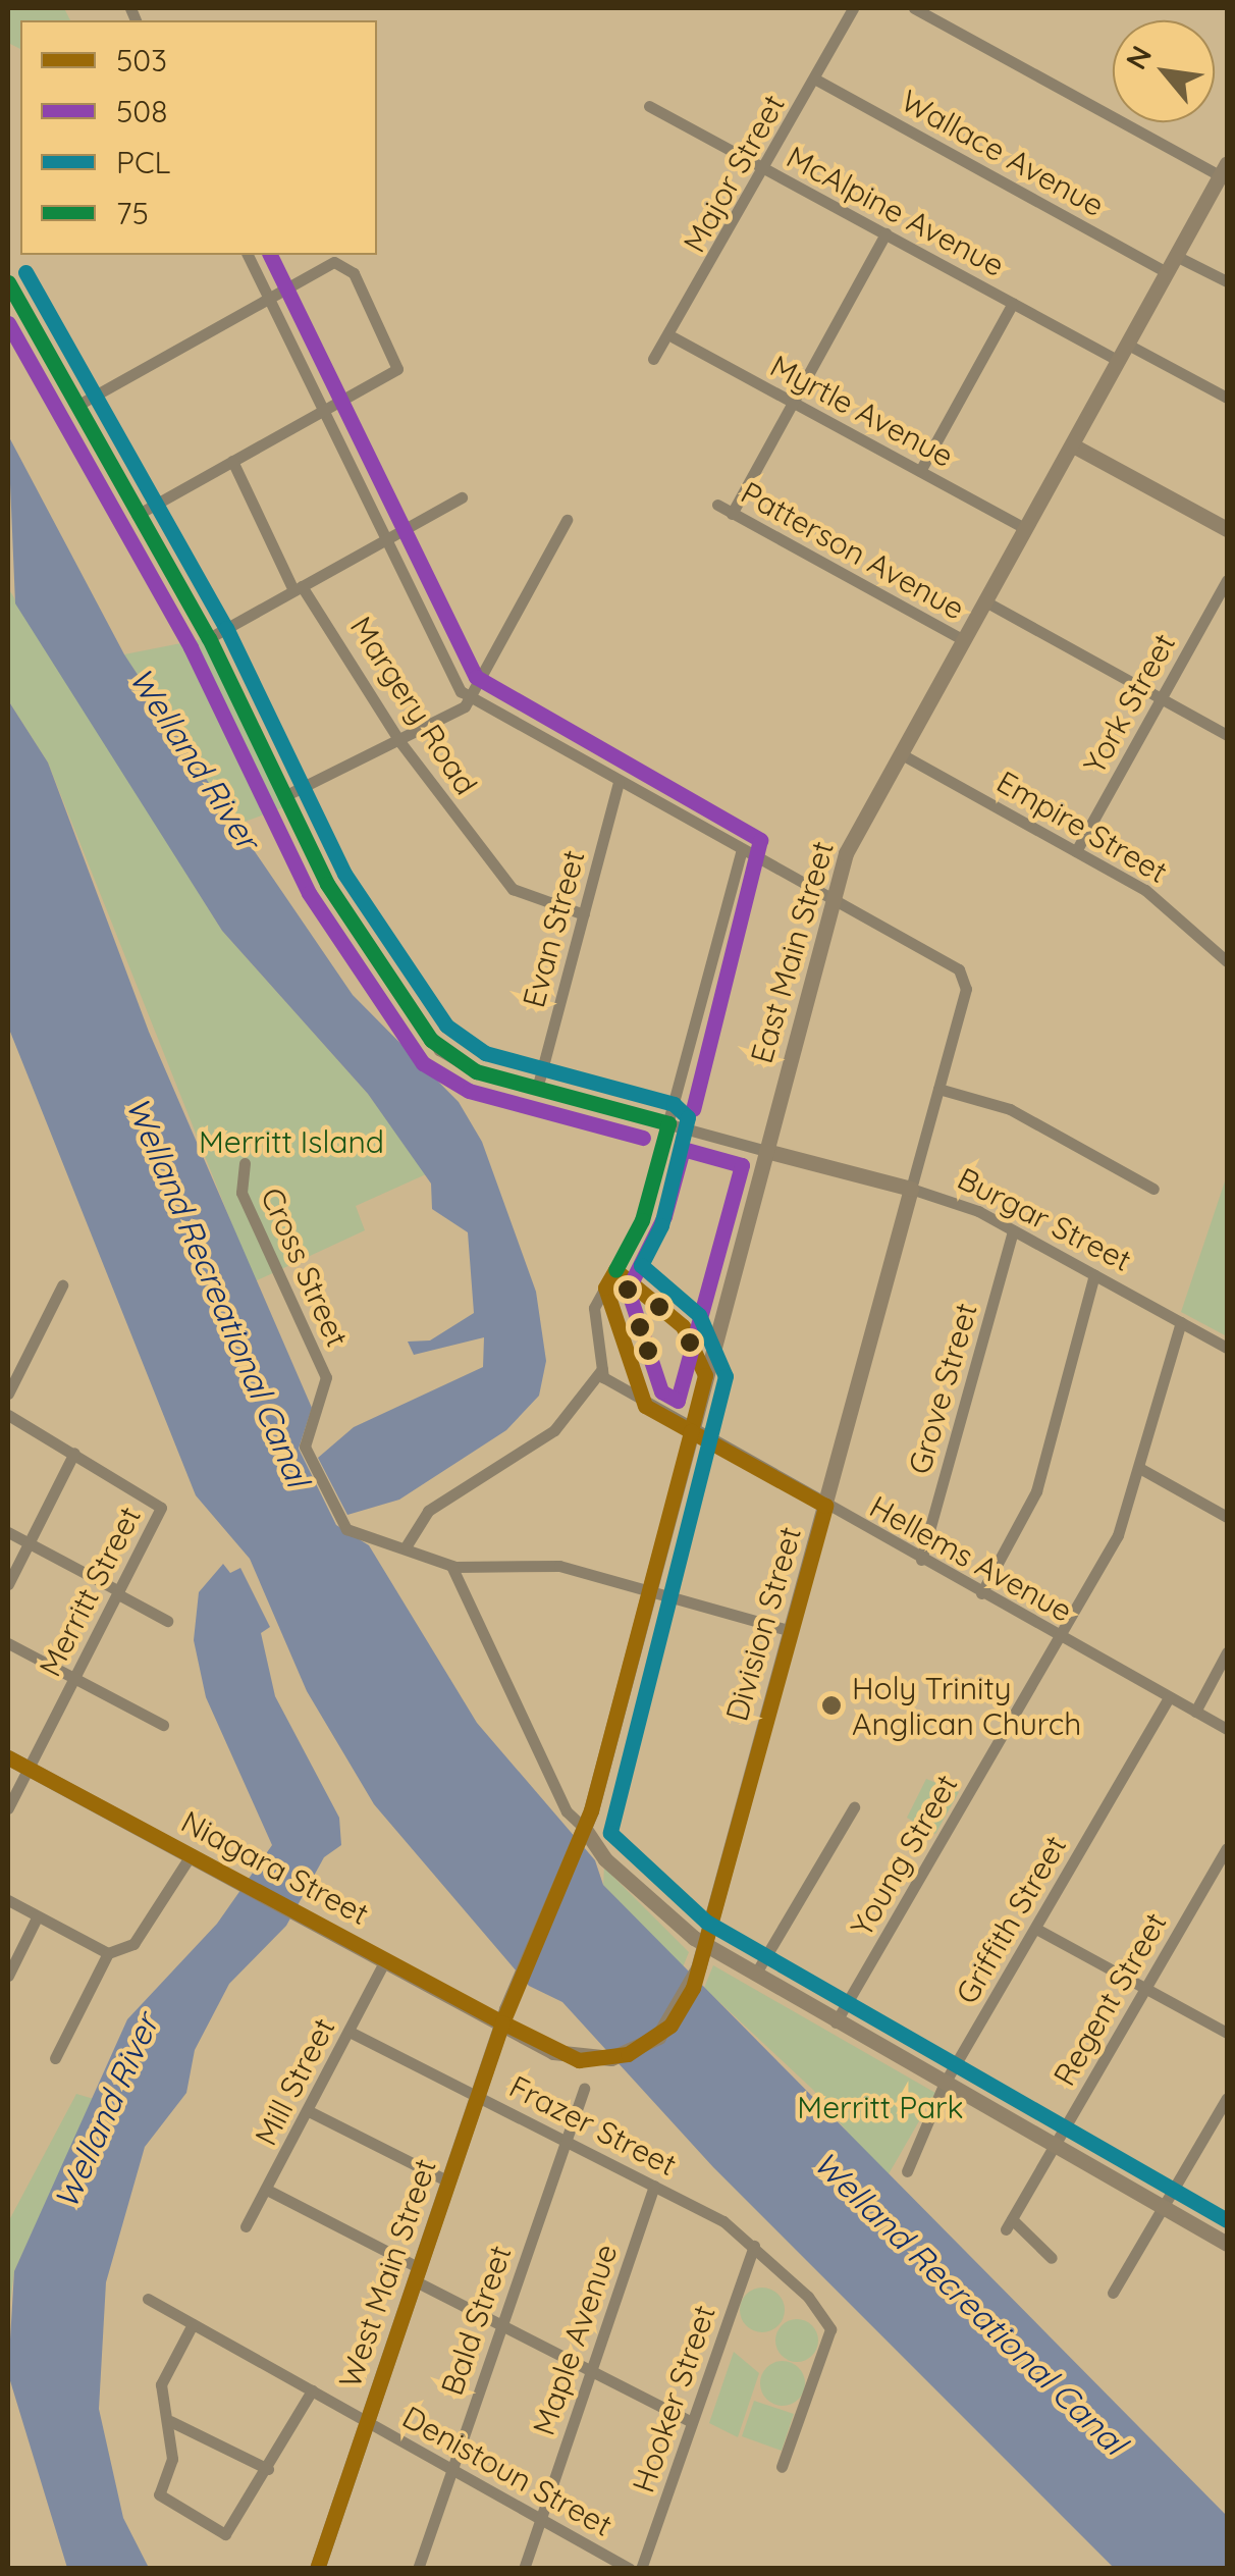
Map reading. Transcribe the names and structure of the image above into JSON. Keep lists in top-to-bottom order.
{
  "streets": {
    "main road": [
      "East Main Street",
      "Burgar Street",
      "Division Street",
      "Niagara Street",
      "West Main Street"
    ],
    "street": [
      "Wallace Avenue",
      "Major Street",
      "McAlpine Avenue",
      "Myrtle Avenue",
      "Patterson Avenue",
      "York Street",
      "Margery Road",
      "Empire Street",
      "Evan Street",
      "Cross Street",
      "Grove Street",
      "Hellems Avenue",
      "Merritt Street",
      "Young Street",
      "Griffith Street",
      "Regent Street",
      "Mill Street",
      "Frazer Street",
      "Bald Street",
      "Maple Avenue",
      "Hooker Street",
      "Denistoun Street"
    ]
  },
  "crossings": [
    ["Wallace Avenue", "Major Street"],
    ["Wallace Avenue", "East Main Street"],
    ["Major Street", "McAlpine Avenue"],
    ["Major Street", "Myrtle Avenue"],
    ["McAlpine Avenue", "East Main Street"],
    ["Myrtle Avenue", "East Main Street"],
    ["Patterson Avenue", "East Main Street"],
    ["York Street", "Empire Street"],
    ["Margery Road", "Evan Street"],
    ["Empire Street", "East Main Street"],
    ["Evan Street", "Division Street"],
    ["East Main Street", "Burgar Street"],
    ["East Main Street", "Cross Street"],
    ["East Main Street", "Hellems Avenue"],
    ["East Main Street", "Division Street"],
    ["East Main Street", "West Main Street"],
    ["Burgar Street", "Grove Street"],
    ["Burgar Street", "Division Street"],
    ["Burgar Street", "Young Street"],
    ["Cross Street", "Division Street"],
    ["Grove Street", "Hellems Avenue"],
    ["Hellems Avenue", "Division Street"],
    ["Hellems Avenue", "Young Street"],
    ["Hellems Avenue", "Griffith Street"],
    ["Merritt Street", "Niagara Street"],
    ["Division Street", "Niagara Street"],
    ["Division Street", "West Main Street"],
    ["Niagara Street", "Mill Street"],
    ["Niagara Street", "West Main Street"],
    ["Mill Street", "Frazer Street"],
    ["Frazer Street", "West Main Street"],
    ["Frazer Street", "Bald Street"],
    ["Frazer Street", "Maple Avenue"],
    ["Frazer Street", "Hooker Street"],
    ["West Main Street", "Denistoun Street"],
    ["Bald Street", "Denistoun Street"],
    ["Maple Avenue", "Denistoun Street"]
  ],
  "water": ["Welland River", "Welland Recreational Canal"],
  "parks": ["Merritt Island", "Merritt Park"],
  "places": ["Holy Trinity Anglican Church"],
  "lines": [
    "transit line 508",
    "transit line PCL",
    "transit line 75",
    "transit line 503"
  ],
  "legend": [
    "503",
    "508",
    "PCL",
    "75"
  ],
  "north": "top left"
}
